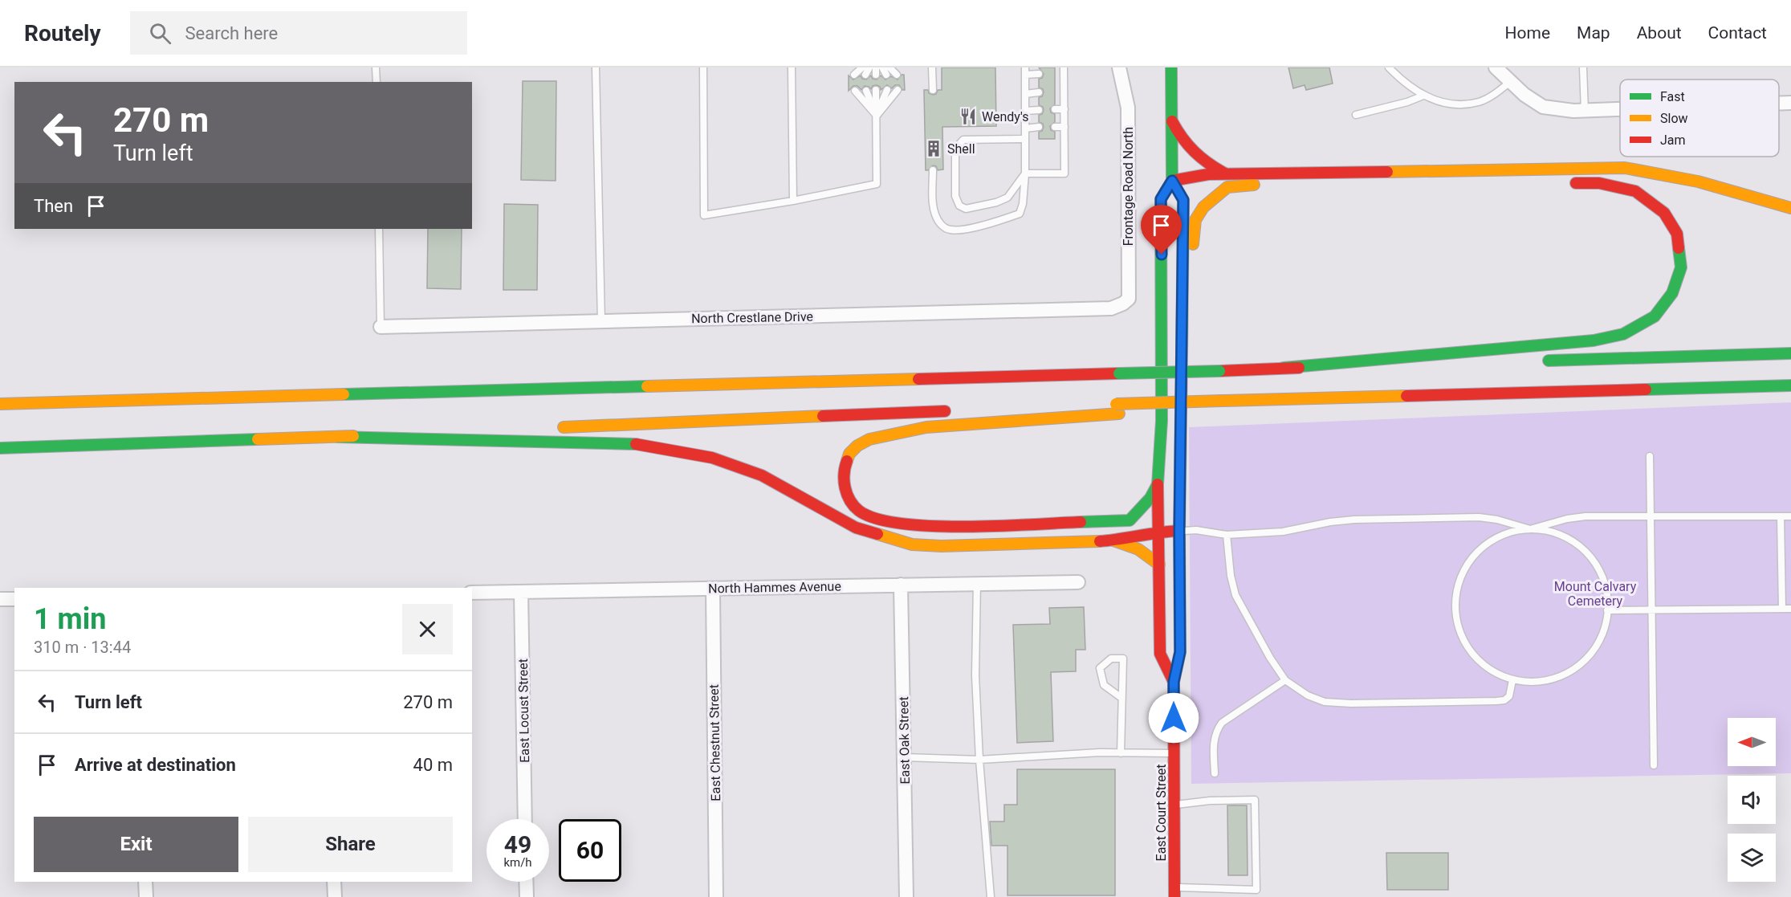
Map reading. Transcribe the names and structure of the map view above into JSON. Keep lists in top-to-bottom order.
{
  "streets": {
    "main road": ["East Court Street"],
    "street": [
      "Frontage Road North",
      "North Crestlane Drive",
      "North Hammes Avenue",
      "East Locust Street",
      "East Oak Street",
      "East Chestnut Street"
    ]
  },
  "crossings": [
    ["Frontage Road North", "North Crestlane Drive"],
    ["North Hammes Avenue", "East Locust Street"],
    ["North Hammes Avenue", "East Oak Street"],
    ["North Hammes Avenue", "East Chestnut Street"]
  ],
  "parks": ["Mount Calvary Cemetery"],
  "places": {
    "restaurant": ["Wendy's"],
    "building": ["Shell"]
  },
  "legend": ["Fast", "Slow", "Jam"],
  "north": "left",
  "page": {
    "header": "Routely",
    "search": "Search here",
    "nav": [
      "Home",
      "Map",
      "About",
      "Contact"
    ],
    "turn": ["270 m", "Turn left"],
    "then": "Then",
    "heading": ["1 min", "310 m · 13:44"],
    "list": [
      {
        "name": "Turn left",
        "value": "270 m"
      },
      {
        "name": "Arrive at destination",
        "value": "40 m"
      }
    ],
    "buttons": ["Exit", "Share"],
    "speed": "49 km/h",
    "limit": "60"
  }
}
